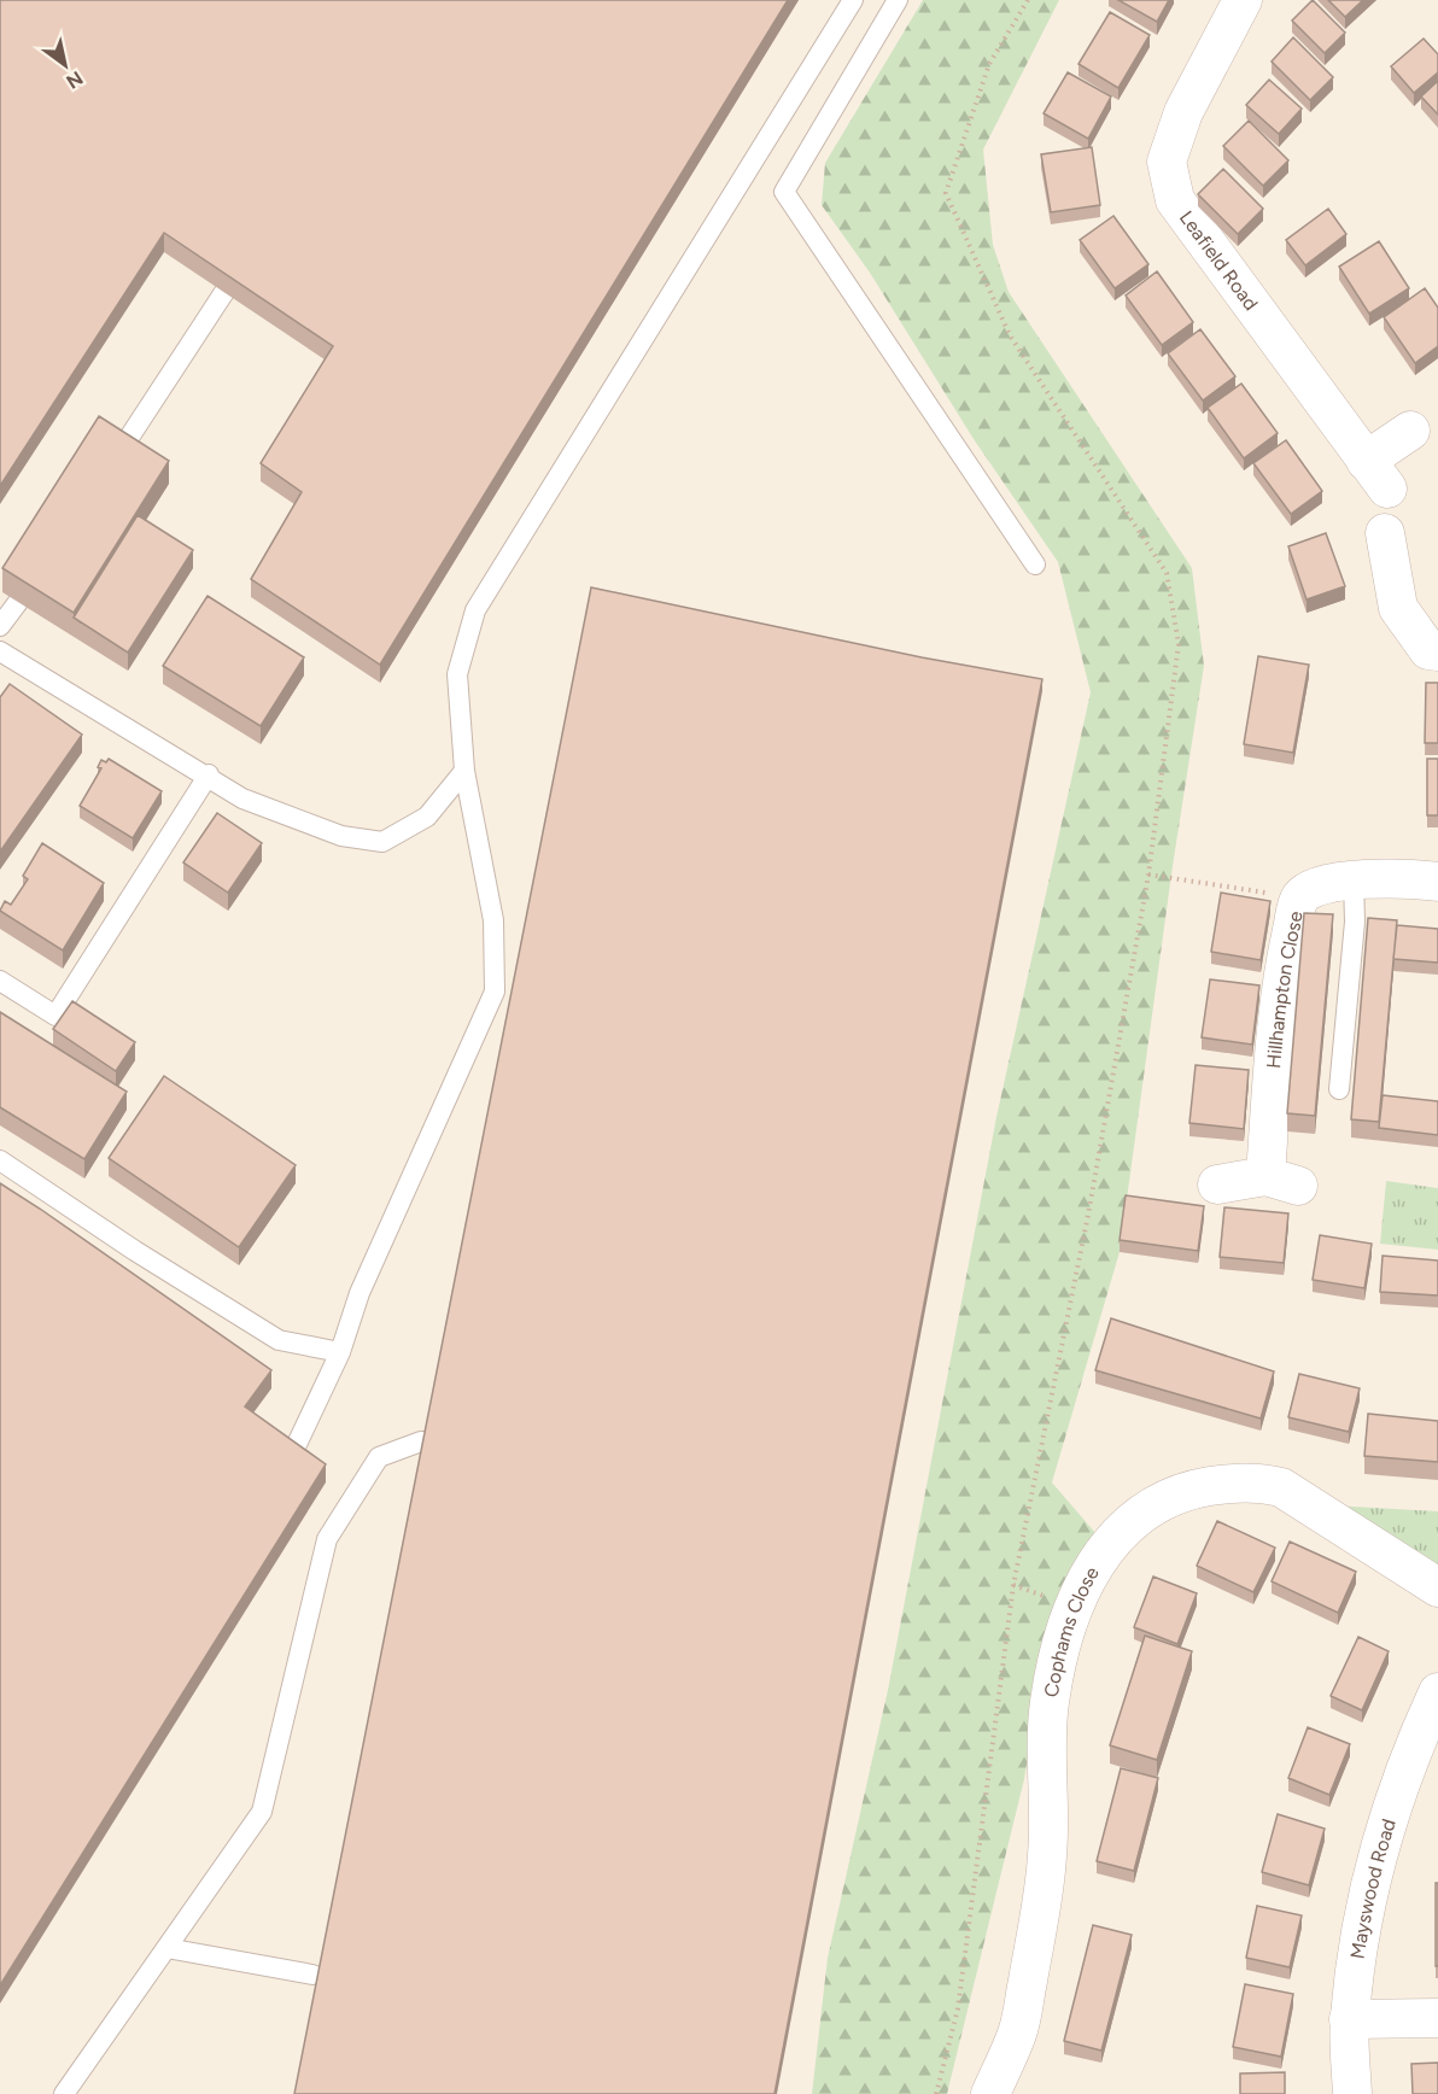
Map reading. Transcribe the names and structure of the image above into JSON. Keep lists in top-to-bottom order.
{
  "streets": {
    "street": [
      "Leafield Road",
      "Hillhampton Close",
      "Cophams Close",
      "Mayswood Road"
    ]
  },
  "north": "bottom right"
}
